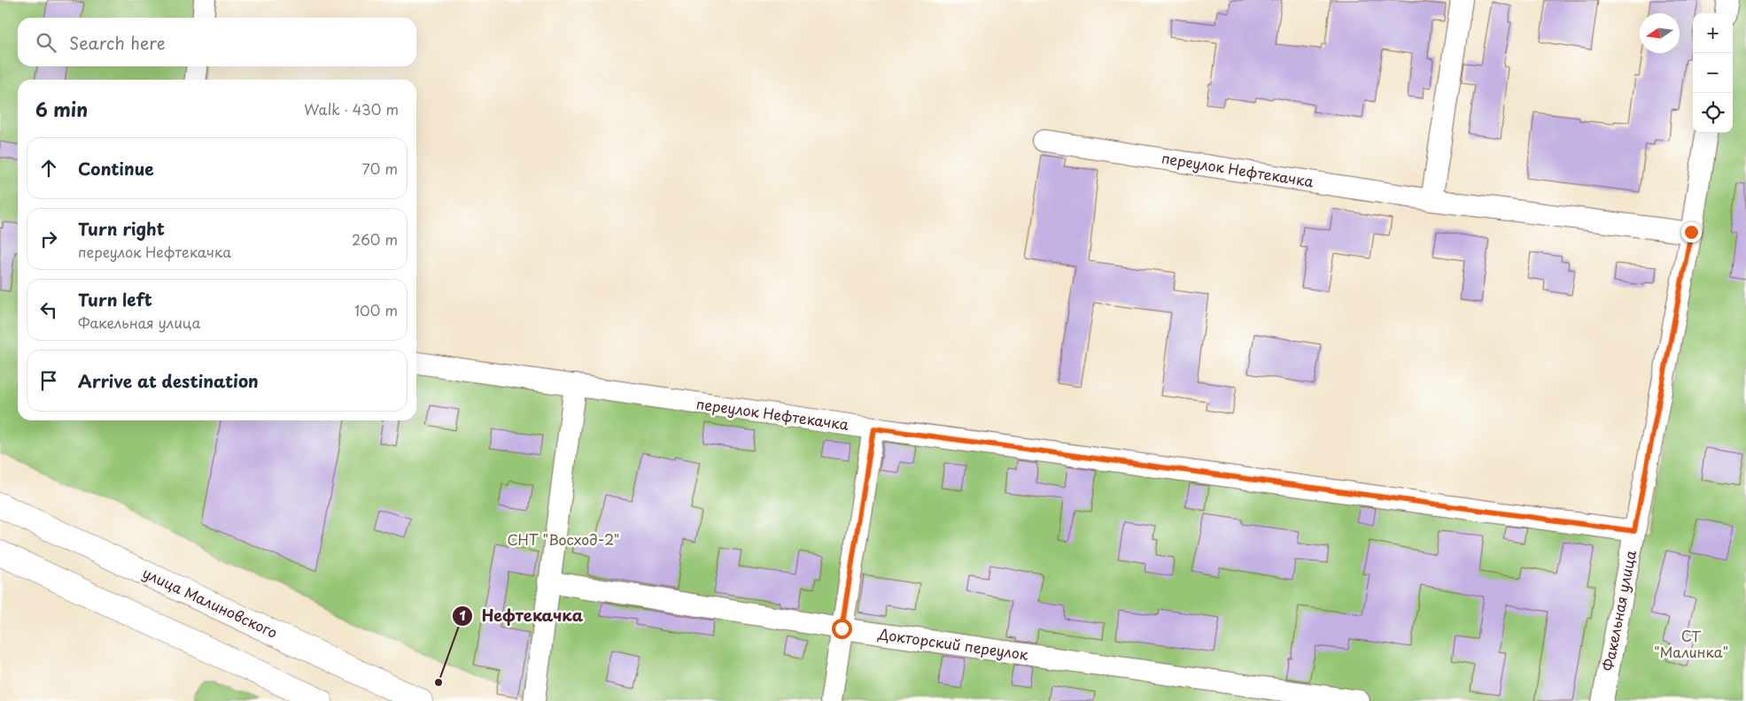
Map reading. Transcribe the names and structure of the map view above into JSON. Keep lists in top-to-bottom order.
{
  "streets": {
    "highway": ["улица Малиновского"],
    "street": ["переулок Нефтекачка", "Факельная улица", "Докторский переулок"]
  },
  "crossings": [
    ["переулок Нефтекачка", "Факельная улица"]
  ],
  "parks": ["СНТ \"Восход-2\"", "СТ \"Малинка\""],
  "places": ["Нефтекачка"],
  "north": "left",
  "page": {
    "map_buttons": ["+", "−"],
    "search": "Search here",
    "heading": ["6 min", "Walk · 430 m"],
    "list": [
      ["Continue", "70 m"],
      ["Turn right", "переулок Нефтекачка", "260 m"],
      ["Turn left", "Факельная улица", "100 m"],
      "Arrive at destination"
    ]
  }
}
